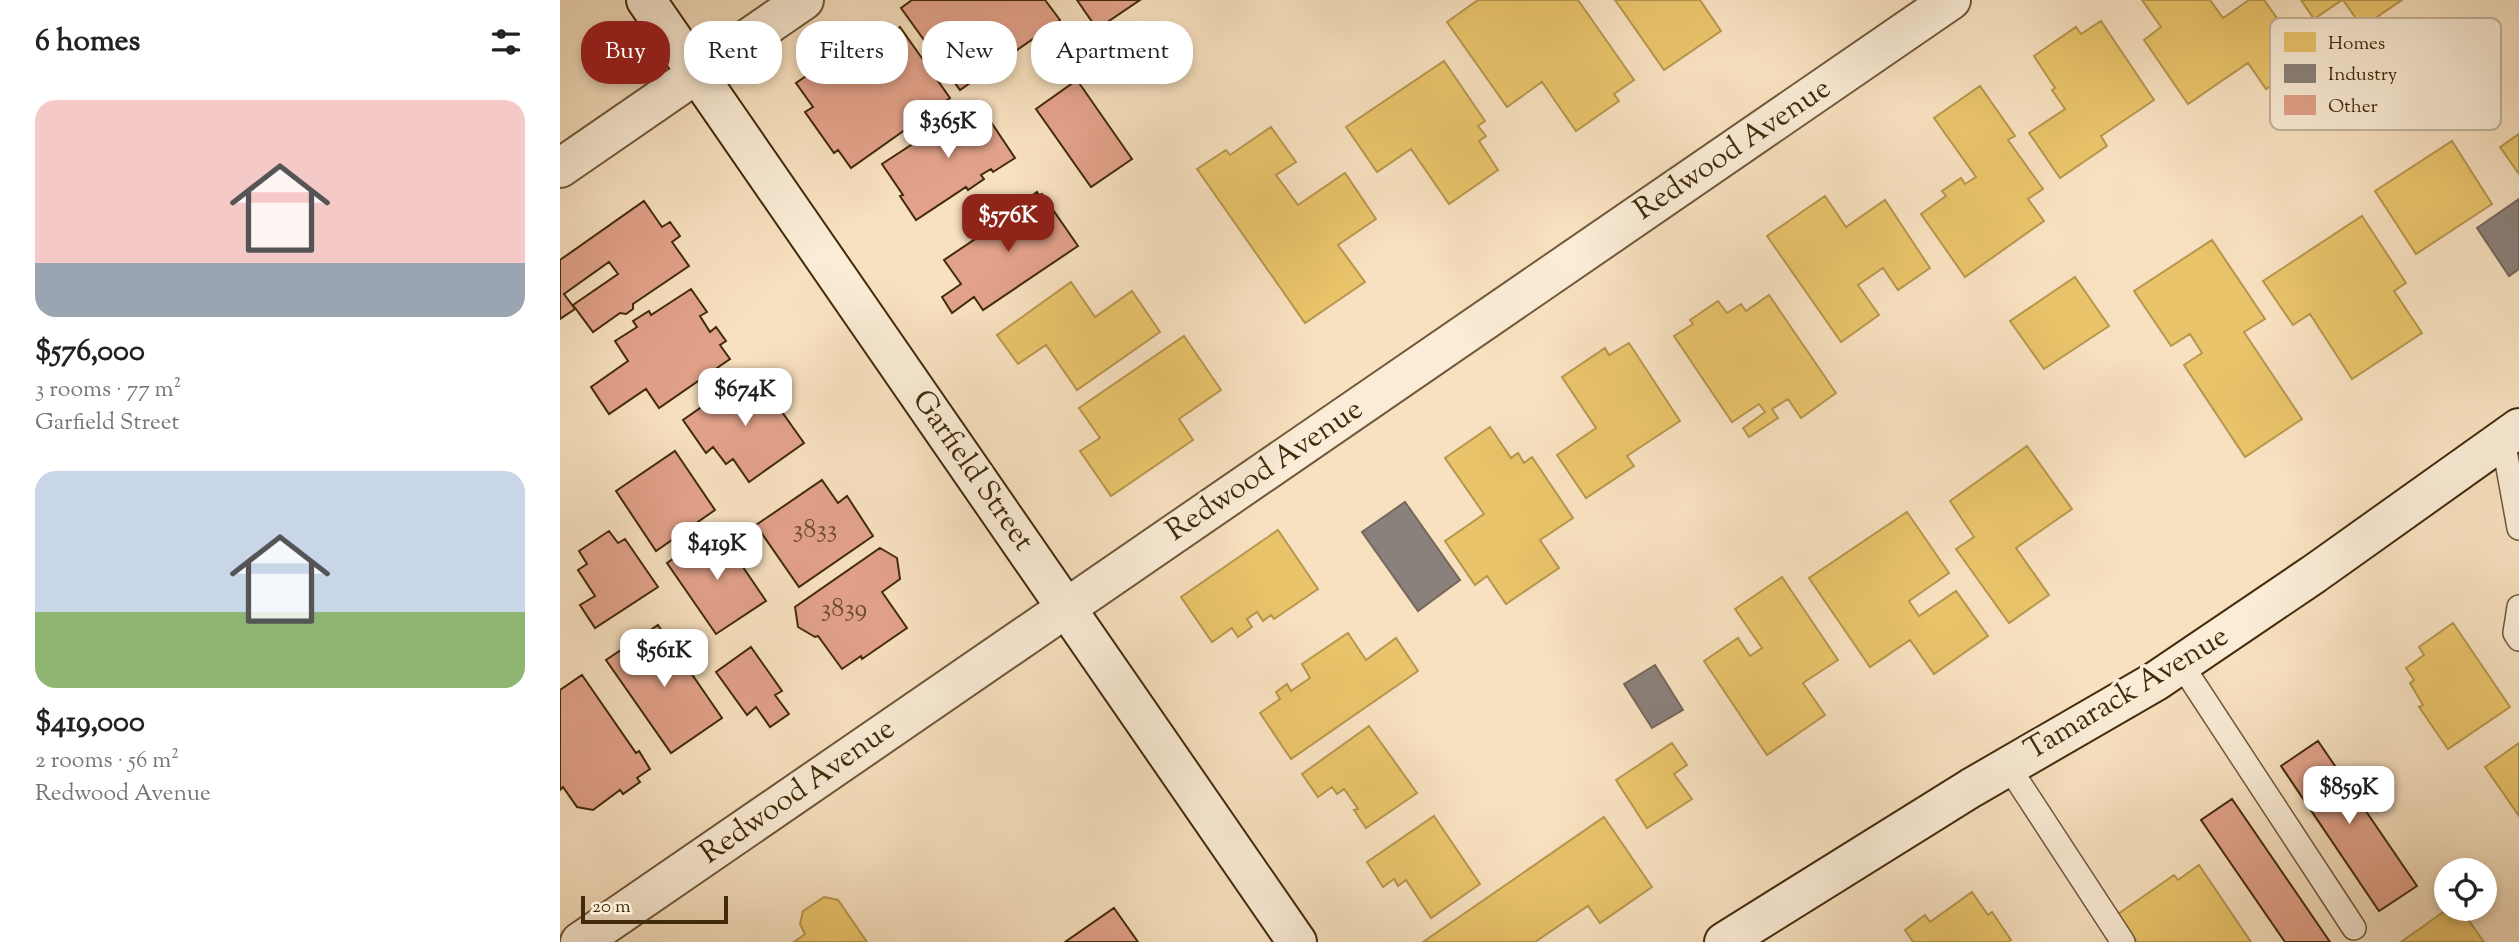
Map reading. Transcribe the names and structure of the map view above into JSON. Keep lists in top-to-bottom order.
{
  "streets": {
    "street": ["Redwood Avenue", "Garfield Street", "Tamarack Avenue"]
  },
  "crossings": [
    ["Redwood Avenue", "Garfield Street"]
  ],
  "house_numbers": ["3833", "3839"],
  "legend": ["Homes", "Industry", "Other"],
  "scale_bar": "20 m",
  "page": {
    "heading": "6 homes",
    "chip": [
      "Buy",
      "Rent",
      "Filters",
      "New",
      "Apartment"
    ],
    "list": [
      {
        "name": "$576,000",
        "note": "3 rooms · 77 m² · Garfield Street"
      },
      {
        "name": "$419,000",
        "note": "2 rooms · 56 m² · Redwood Avenue"
      }
    ],
    "price": [
      "$365K",
      "$576K",
      "$674K",
      "$419K",
      "$561K",
      "$859K"
    ],
    "scale": "20 m"
  }
}
